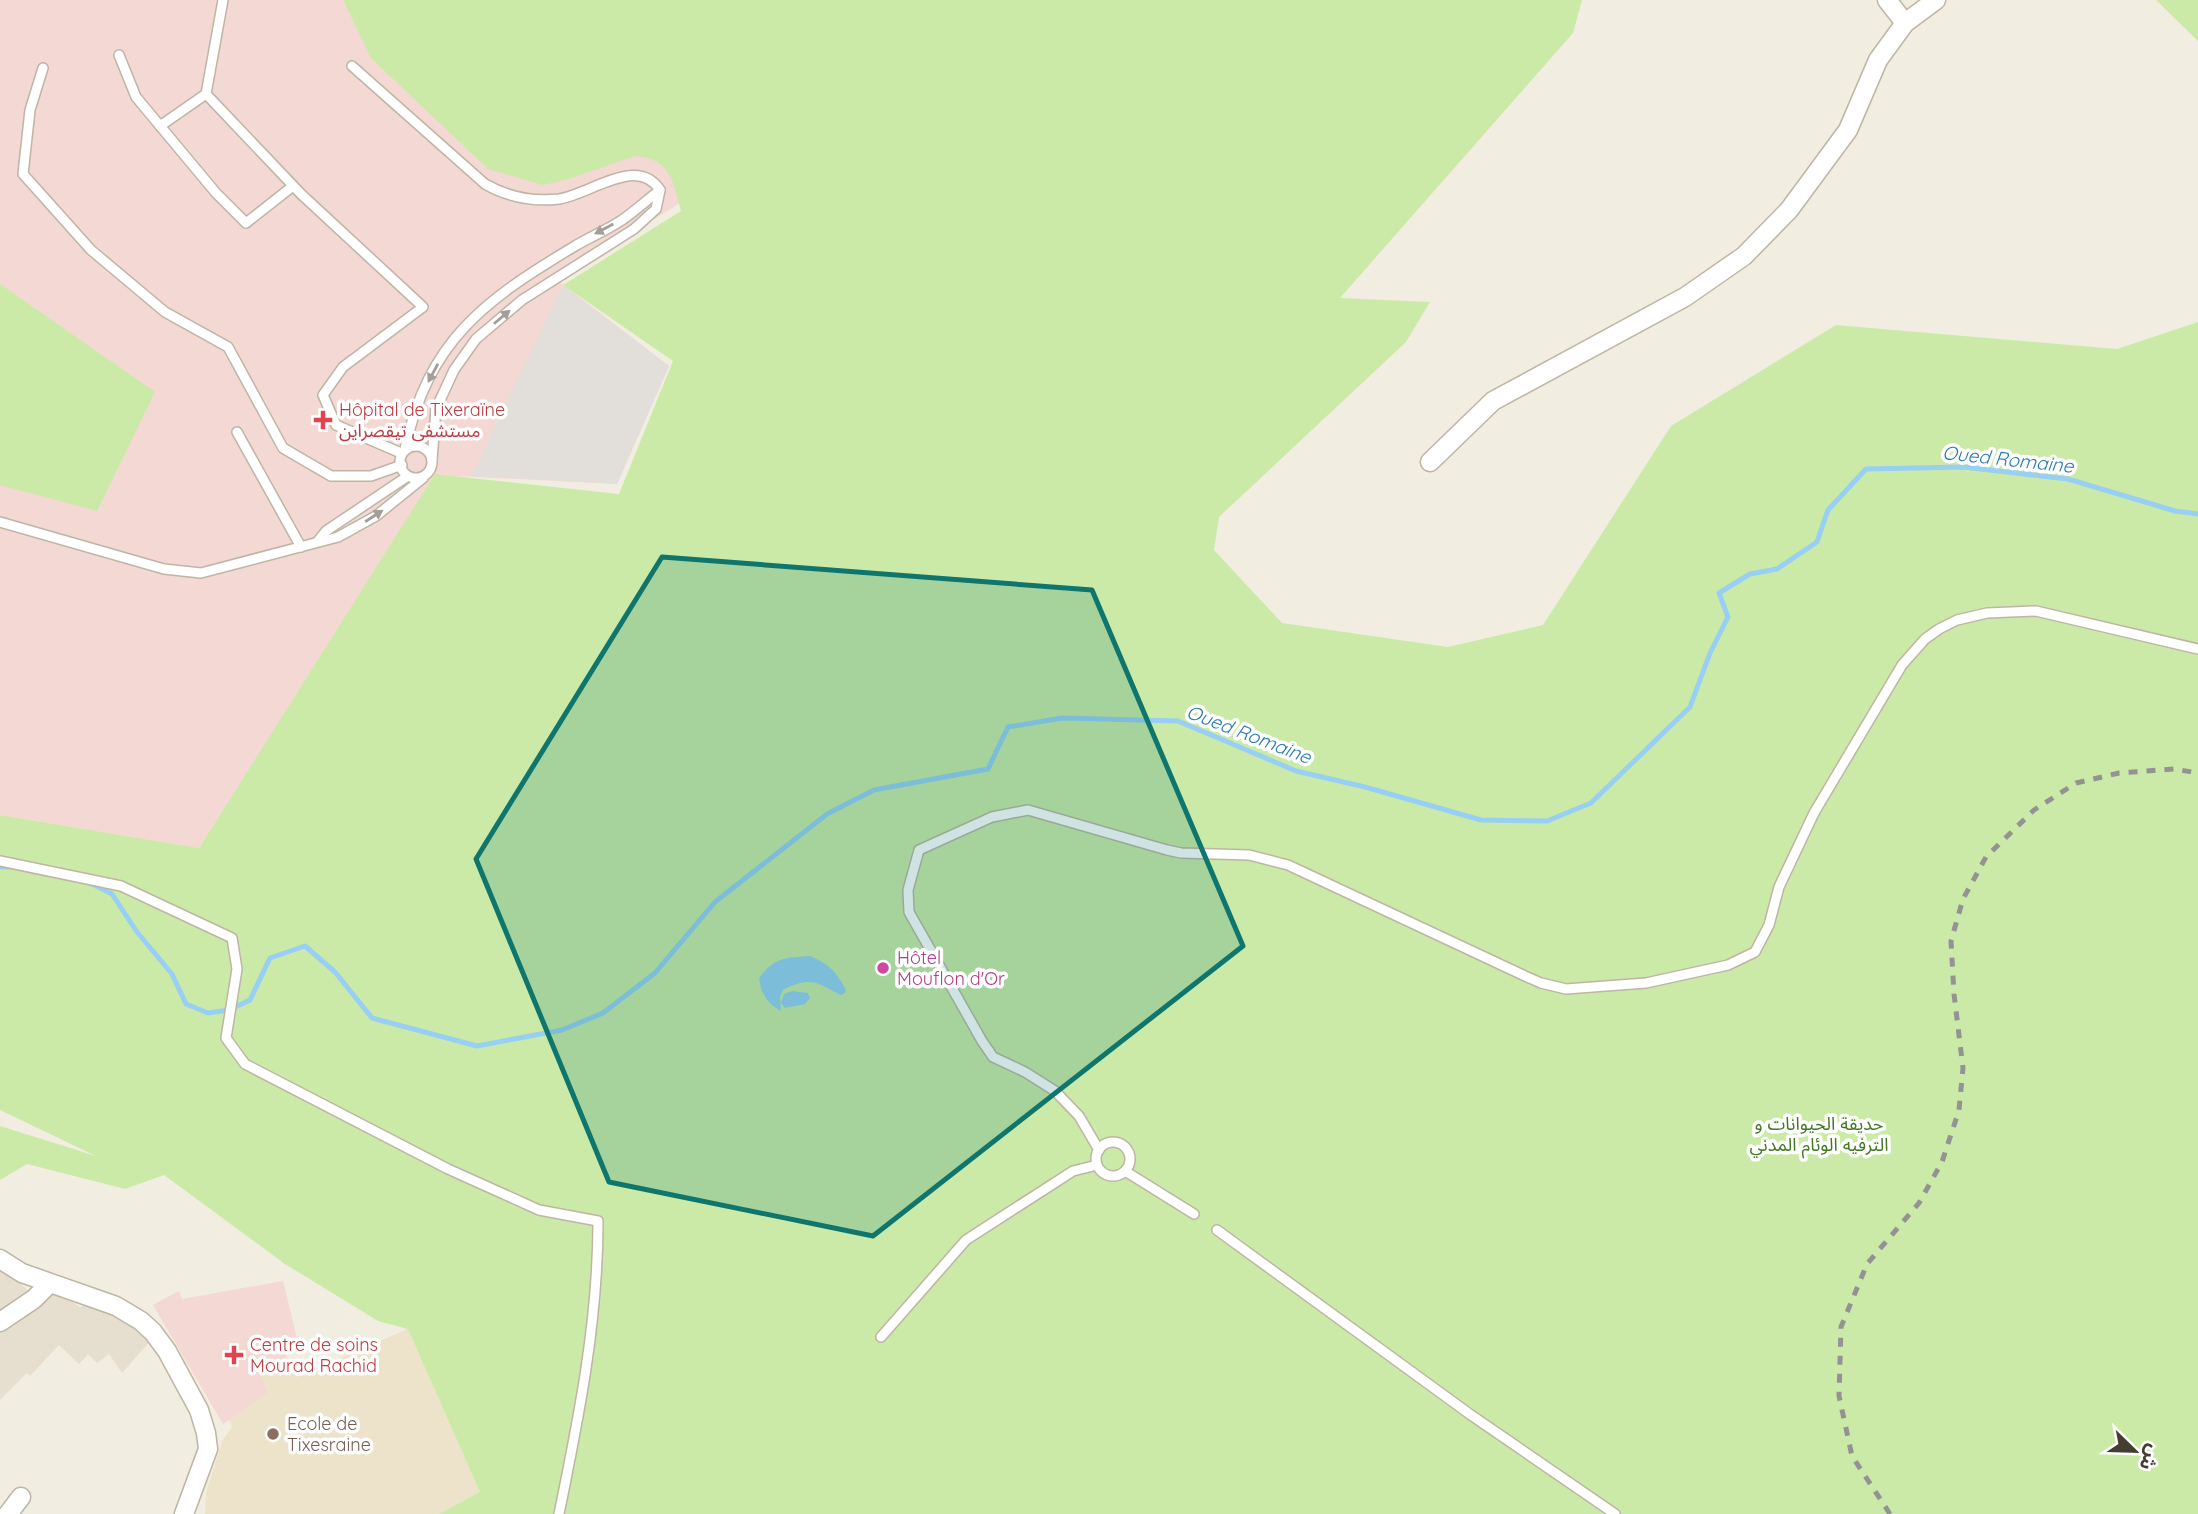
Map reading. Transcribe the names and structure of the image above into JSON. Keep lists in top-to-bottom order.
{
  "water": ["Oued Romaine"],
  "parks": ["حديقة الحيوانات و الترفيه الوئام المدني"],
  "places": {
    "health": ["Hôpital de Tixeraïne مستشفى تيقصراين", "Centre de soins Mourad Rachid"],
    "other": ["Hôtel Mouflon d'Or", "Ecole de Tixesraine"]
  },
  "north": "bottom right"
}
